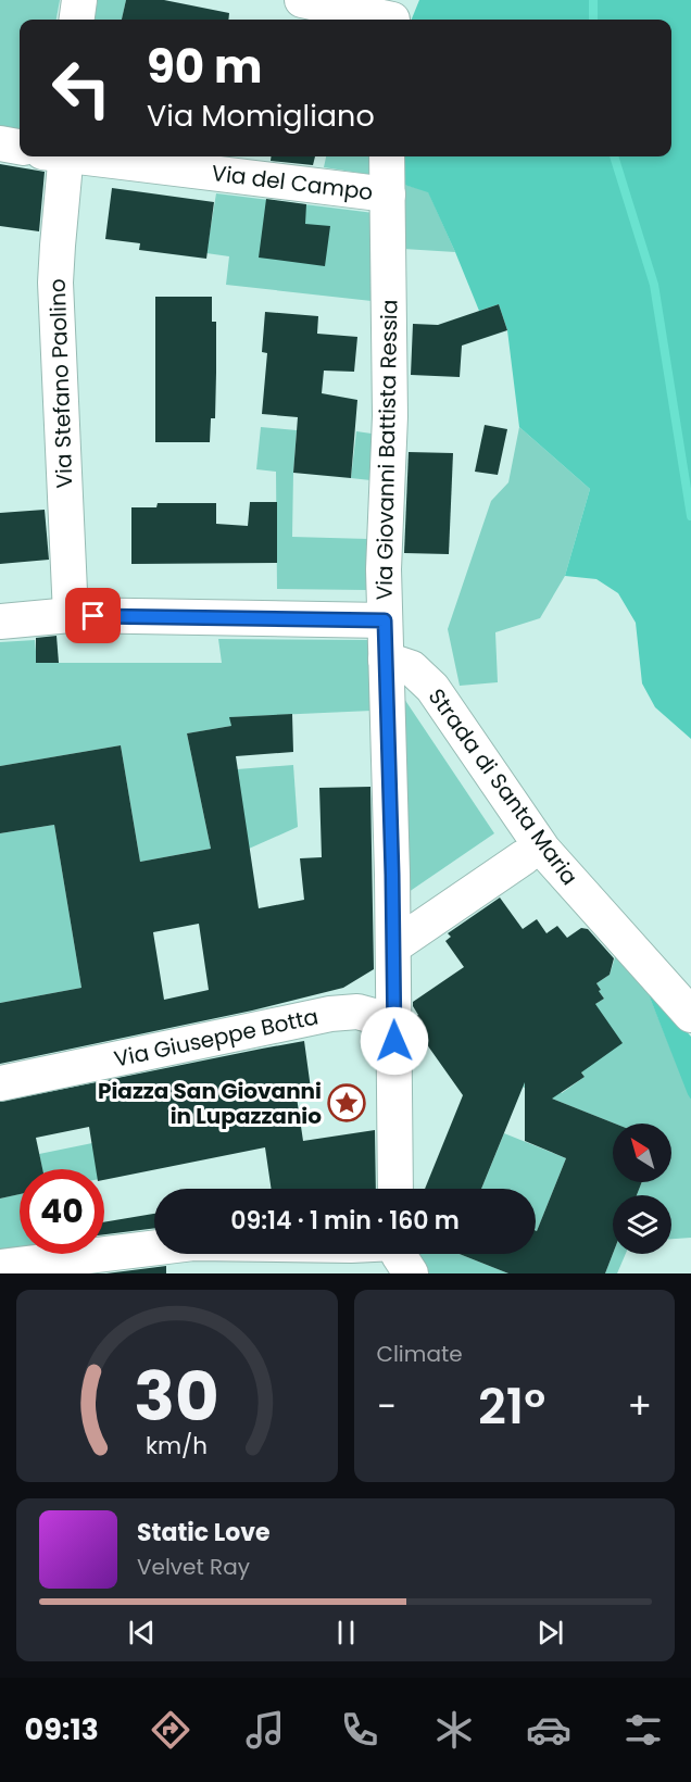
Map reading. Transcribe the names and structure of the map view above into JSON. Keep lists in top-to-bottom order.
{
  "streets": {
    "street": [
      "Via del Campo",
      "Via Stefano Paolino",
      "Via Giovanni Battista Ressia",
      "Strada di Santa Maria",
      "Via Giuseppe Botta"
    ]
  },
  "crossings": [
    ["Via del Campo", "Via Giovanni Battista Ressia"],
    ["Via Giovanni Battista Ressia", "Strada di Santa Maria"],
    ["Via Giovanni Battista Ressia", "Via Giuseppe Botta"]
  ],
  "places": {
    "place": ["Piazza San Giovanni in Lupazzanio"]
  },
  "north": "top left",
  "page": {
    "turn": ["90 m", "Via Momigliano"],
    "limit": "40",
    "trip": "09:14 · 1 min · 160 m",
    "tile": "Climate",
    "heat": ["−", "21°", "+"],
    "song": ["Static Love", "Velvet Ray"],
    "tabs": "09:13",
    "gauge": ["30", "km/h"]
  }
}
